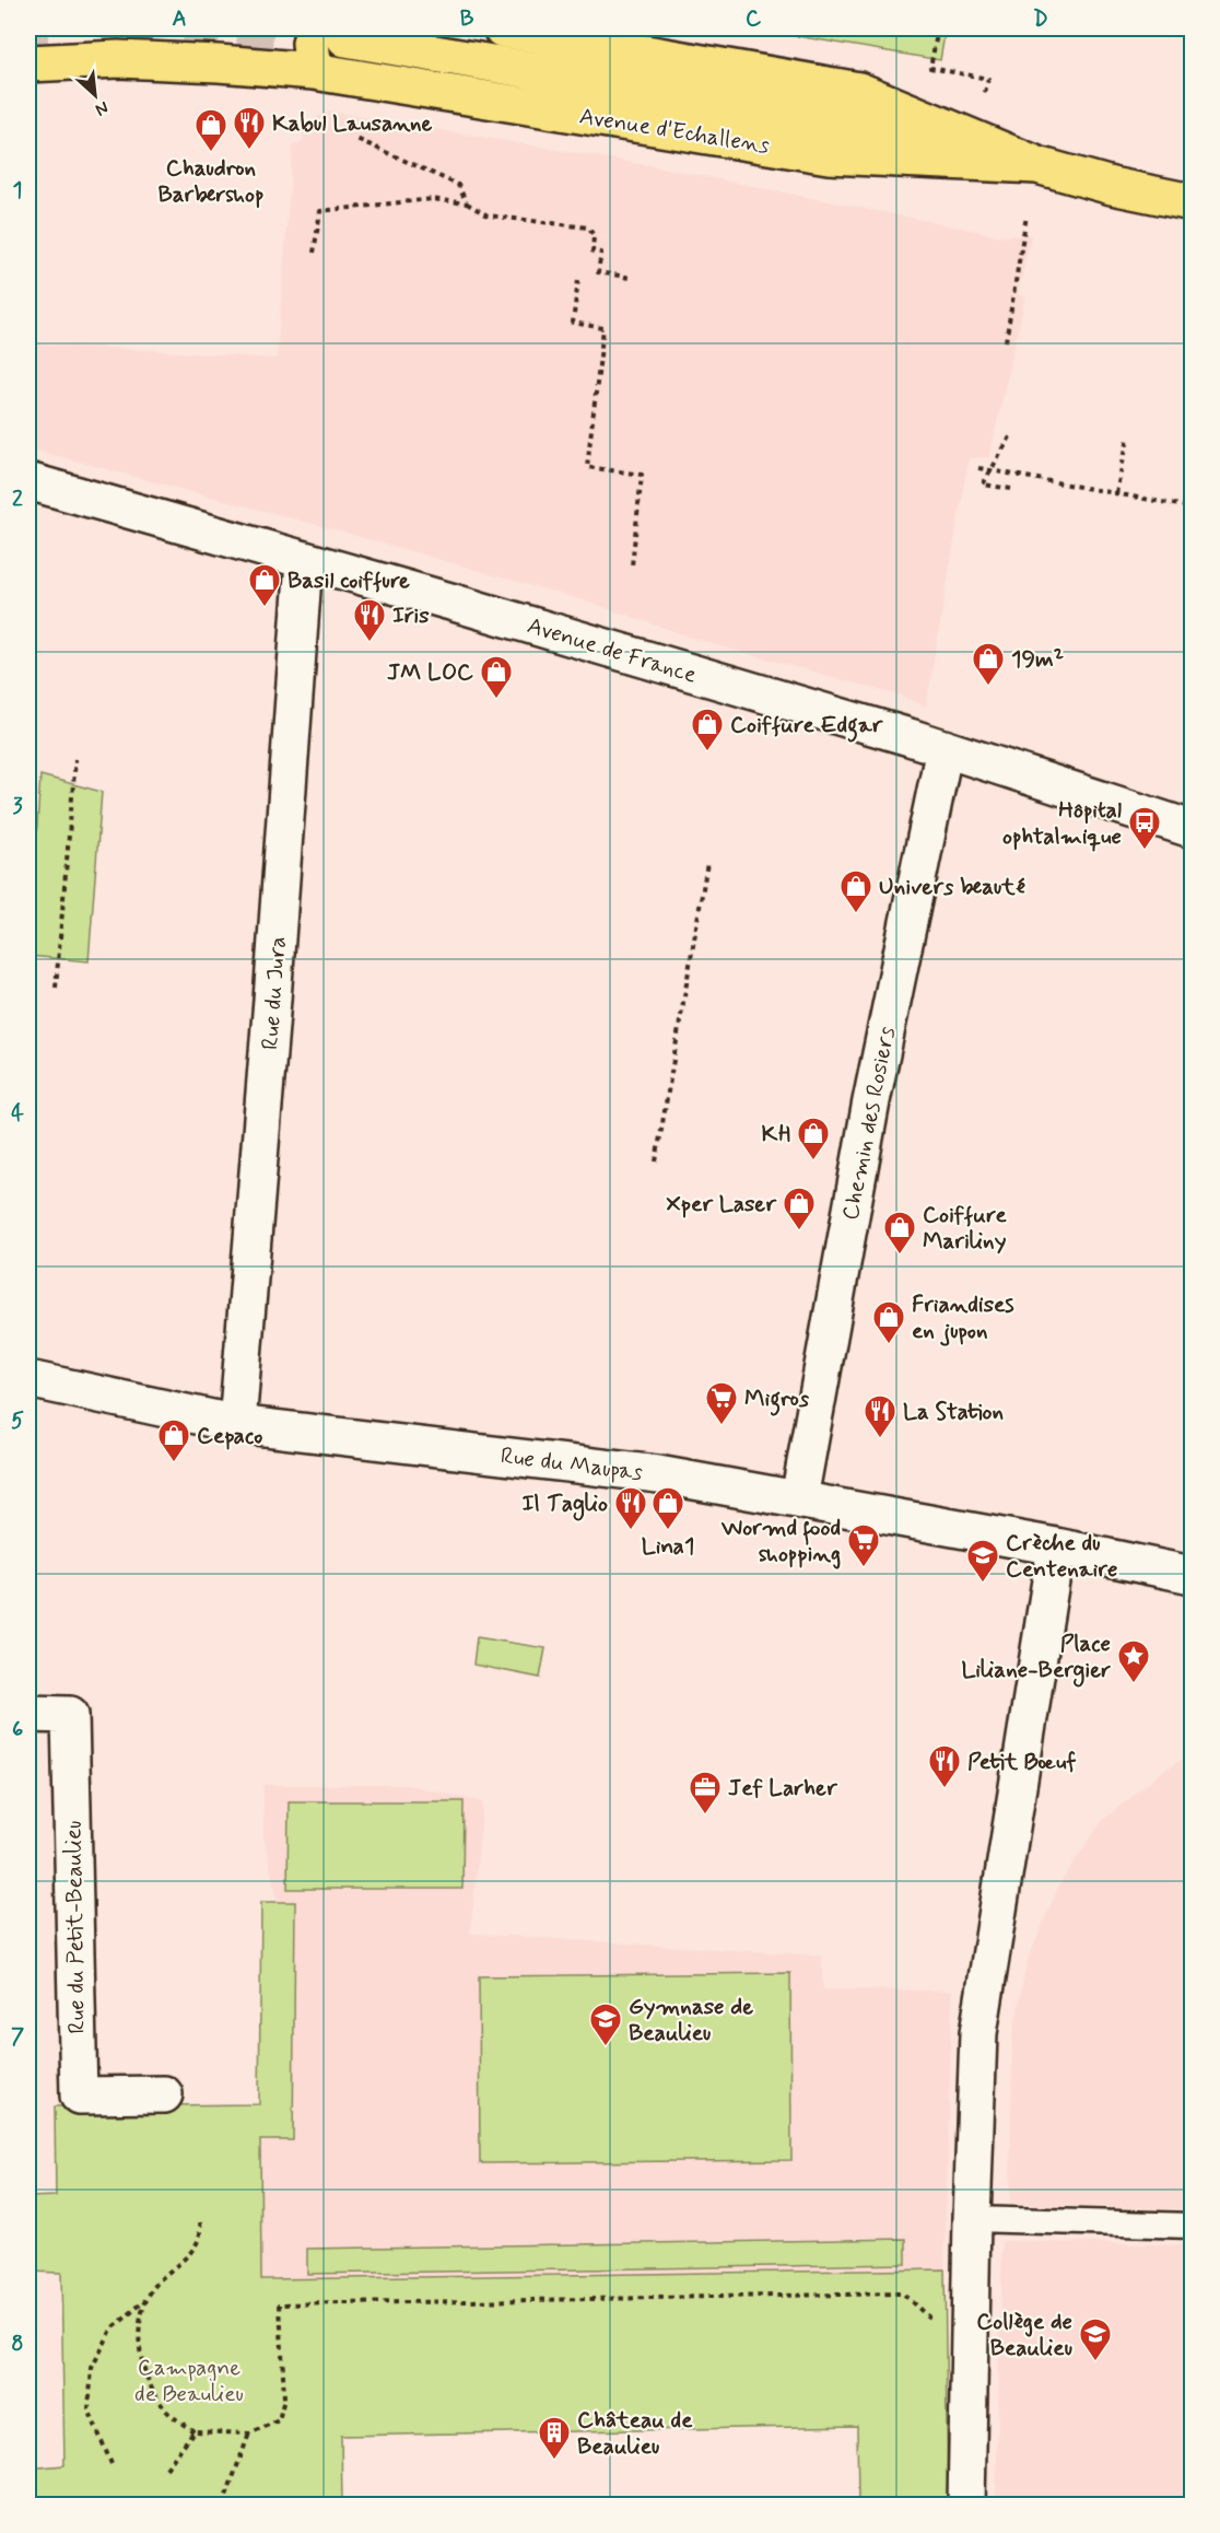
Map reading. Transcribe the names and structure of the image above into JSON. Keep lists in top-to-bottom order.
{
  "streets": {
    "main road": ["Avenue d'Echallens"],
    "street": [
      "Avenue de France",
      "Rue du Jura",
      "Chemin des Rosiers",
      "Rue du Maupas",
      "Rue du Petit-Beaulieu"
    ]
  },
  "crossings": [
    ["Avenue de France", "Rue du Jura"],
    ["Avenue de France", "Chemin des Rosiers"],
    ["Rue du Jura", "Rue du Maupas"],
    ["Chemin des Rosiers", "Rue du Maupas"]
  ],
  "parks": ["Campagne de Beaulieu"],
  "places": {
    "restaurant": [
      "Kabul Lausanne",
      "Iris",
      "La Station",
      "Il Taglio",
      "Petit Bœuf"
    ],
    "shop": [
      "Chaudron Barbershop",
      "Basil coiffure",
      "19m²",
      "JM LOC",
      "Coiffure Edgar",
      "Univers beauté",
      "KH",
      "Xper Laser",
      "Coiffure Mariliny",
      "Friandises en jupon",
      "Cepaco",
      "Lina1"
    ],
    "bus stop": ["Hôpital ophtalmique"],
    "supermarket": ["Migros", "Wormd food shopping"],
    "school or university": ["Crèche du Centenaire", "Gymnase de Beaulieu", "Collège de Beaulieu"],
    "place": ["Place Liliane-Bergier"],
    "office": ["Jef Larher"],
    "building": ["Château de Beaulieu"]
  },
  "north": "bottom right",
  "grid": {
    "columns": [
      "A",
      "B",
      "C",
      "D"
    ],
    "rows": [
      "1",
      "2",
      "3",
      "4",
      "5",
      "6",
      "7",
      "8"
    ]
  }
}
